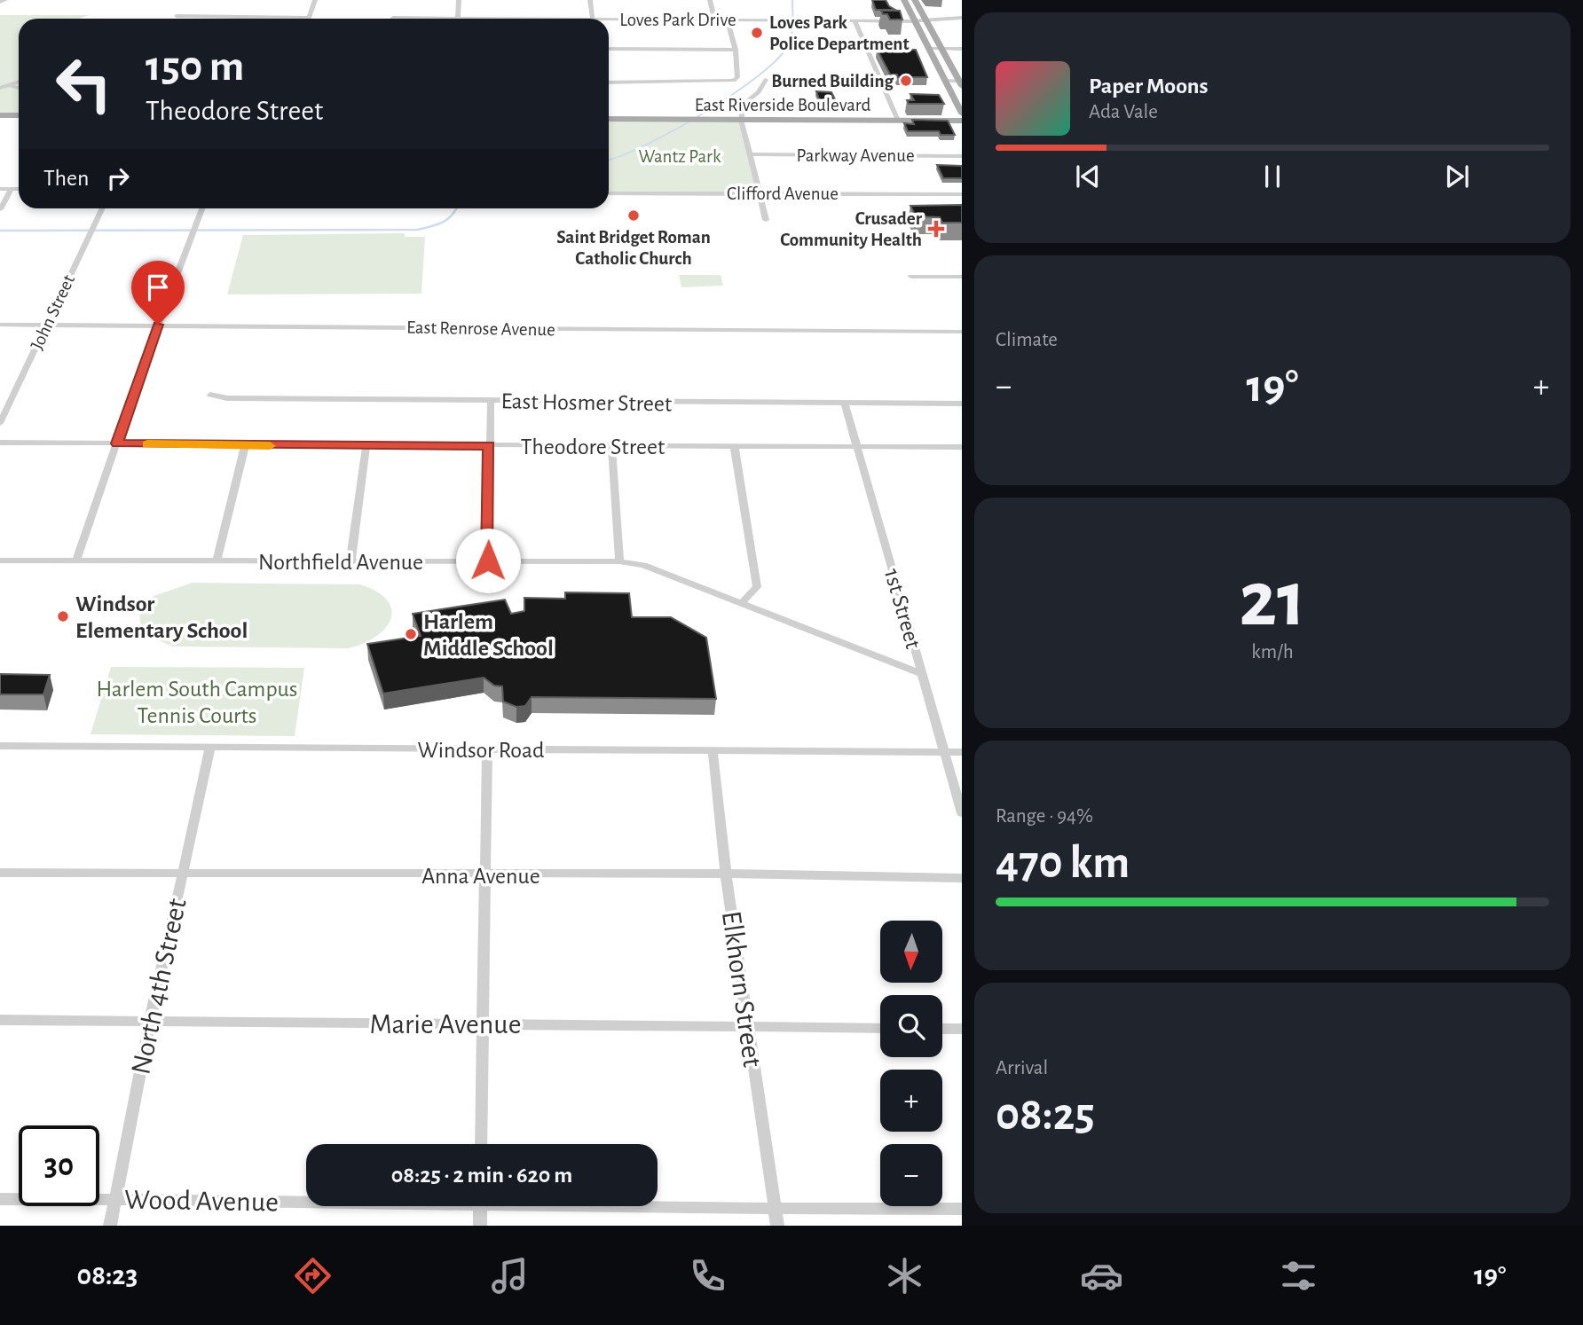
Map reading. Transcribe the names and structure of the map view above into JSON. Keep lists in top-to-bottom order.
{
  "streets": {
    "main road": ["East Riverside Boulevard"],
    "street": [
      "Loves Park Drive",
      "Parkway Avenue",
      "Clifford Avenue",
      "John Street",
      "East Renrose Avenue",
      "East Hosmer Street",
      "Theodore Street",
      "Northfield Avenue",
      "1st Street",
      "Windsor Road",
      "Anna Avenue",
      "North 4th Street",
      "Elkhorn Street",
      "Marie Avenue",
      "Wood Avenue"
    ]
  },
  "crossings": [
    ["John Street", "East Renrose Avenue"],
    ["East Hosmer Street", "1st Street"],
    ["Theodore Street", "1st Street"],
    ["Northfield Avenue", "1st Street"],
    ["1st Street", "Windsor Road"],
    ["Windsor Road", "North 4th Street"],
    ["Windsor Road", "Elkhorn Street"],
    ["Anna Avenue", "North 4th Street"],
    ["Anna Avenue", "Elkhorn Street"],
    ["North 4th Street", "Marie Avenue"],
    ["North 4th Street", "Wood Avenue"],
    ["Elkhorn Street", "Marie Avenue"],
    ["Elkhorn Street", "Wood Avenue"]
  ],
  "parks": ["Wantz Park", "Harlem South Campus Tennis Courts"],
  "places": {
    "other": [
      "Loves Park Police Department",
      "Burned Building",
      "Saint Bridget Roman Catholic Church",
      "Windsor Elementary School",
      "Harlem Middle School"
    ],
    "health": ["Crusader Community Health"]
  },
  "north": "bottom",
  "page": {
    "turn": ["150 m", "Theodore Street"],
    "song": ["Paper Moons", "Ada Vale"],
    "then": "Then",
    "tile": [
      "Climate",
      ["21", "km/h"],
      ["Range · 94%", "470 km"],
      ["Arrival", "08:25"]
    ],
    "heat": ["−", "19°", "+"],
    "map_buttons": ["+", "−"],
    "limit": "30",
    "trip": "08:25 · 2 min · 620 m",
    "tabs": ["08:23", "19°"]
  }
}
